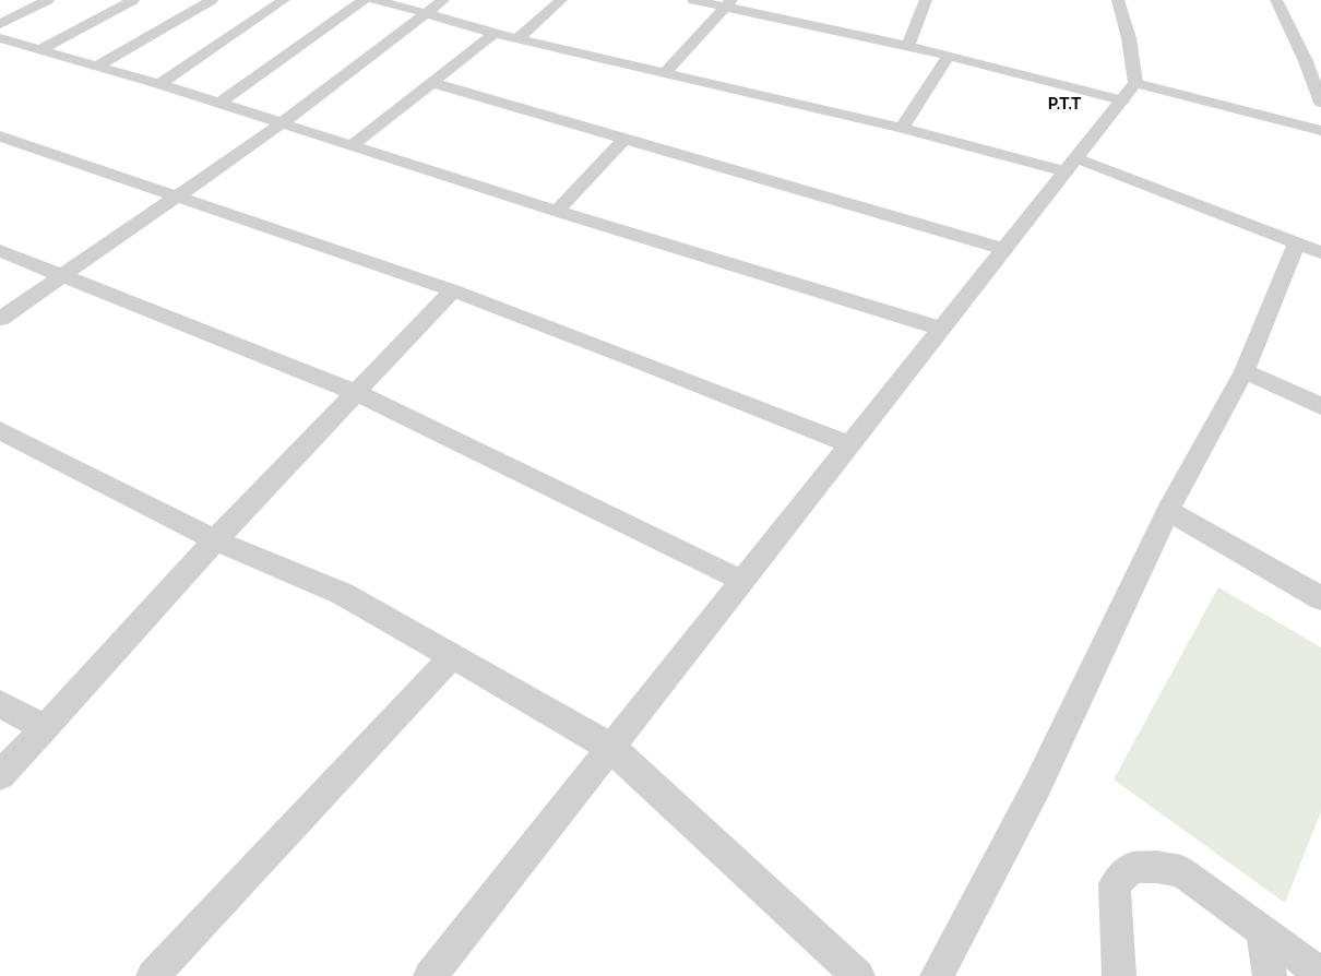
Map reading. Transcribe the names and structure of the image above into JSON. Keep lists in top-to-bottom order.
{
  "districts": ["P.T.T"]
}
